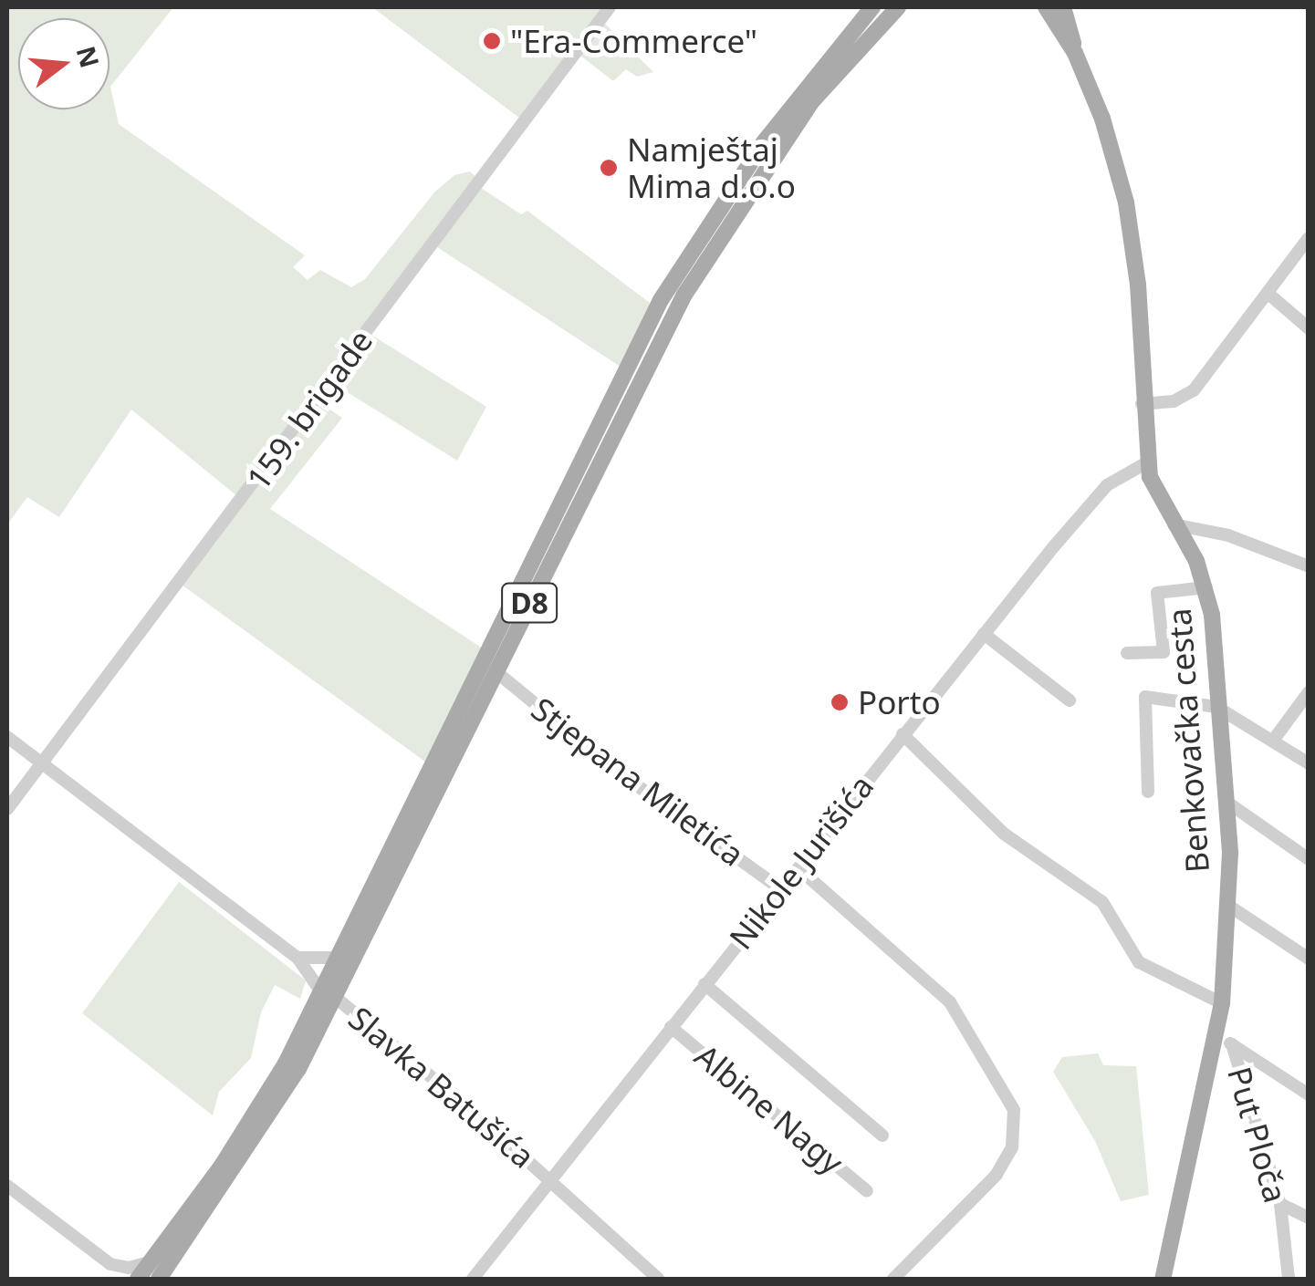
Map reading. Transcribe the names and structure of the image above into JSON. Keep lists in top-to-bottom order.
{
  "streets": {
    "main road": ["D8", "Benkovačka cesta"],
    "street": [
      "159. brigade",
      "Stjepana Miletića",
      "Nikole Jurišića",
      "Slavka Batušića",
      "Albine Nagy",
      "Put Ploča"
    ]
  },
  "crossings": [
    ["159. brigade", "Slavka Batušića"],
    ["D8", "Stjepana Miletića"],
    ["D8", "Slavka Batušića"],
    ["Benkovačka cesta", "Nikole Jurišića"],
    ["Benkovačka cesta", "Put Ploča"],
    ["Stjepana Miletića", "Nikole Jurišića"],
    ["Nikole Jurišića", "Slavka Batušića"],
    ["Nikole Jurišića", "Albine Nagy"]
  ],
  "places": ["\"Era-Commerce\"", "Namještaj Mima d.o.o", "Porto"],
  "north": "right"
}
